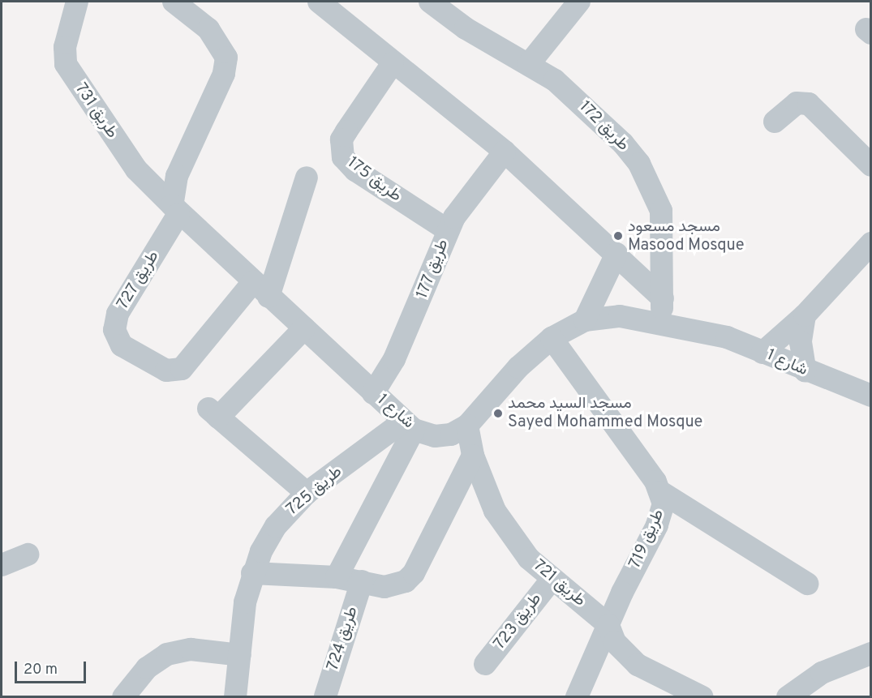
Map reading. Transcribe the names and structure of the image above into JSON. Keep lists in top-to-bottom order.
{
  "streets": {
    "street": [
      "طريق 731",
      "طريق 172",
      "طريق 175",
      "طريق 177",
      "طريق 727",
      "شارع 1",
      "طريق 725",
      "طريق 719",
      "طريق 721",
      "طريق 723",
      "طريق 724"
    ]
  },
  "crossings": [
    ["طريق 731", "طريق 727"],
    ["طريق 731", "شارع 1"],
    ["طريق 172", "شارع 1"],
    ["طريق 175", "طريق 177"],
    ["طريق 177", "شارع 1"],
    ["طريق 727", "شارع 1"],
    ["شارع 1", "طريق 725"],
    ["شارع 1", "طريق 719"],
    ["شارع 1", "طريق 721"],
    ["طريق 719", "طريق 721"],
    ["طريق 721", "طريق 723"]
  ],
  "places": ["مسجد مسعود Masood Mosque", "مسجد السيد محمد Sayed Mohammed Mosque"],
  "scale_bar": "20 m"
}
